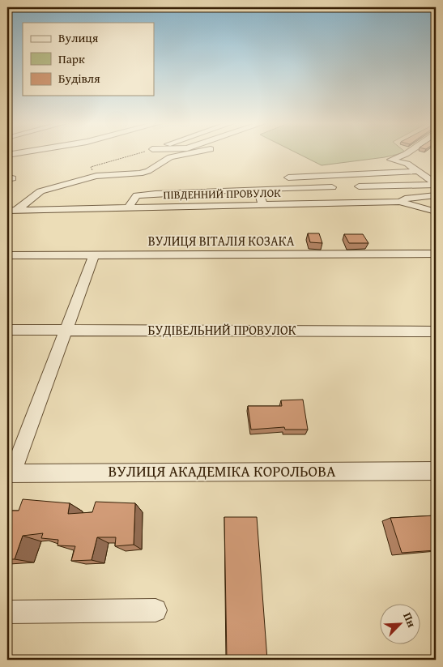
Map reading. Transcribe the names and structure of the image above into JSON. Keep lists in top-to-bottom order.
{
  "streets": {
    "street": [
      "ПІВДЕННИЙ ПРОВУЛОК",
      "ВУЛИЦЯ ВІТАЛІЯ КОЗАКА",
      "БУДІВЕЛЬНИЙ ПРОВУЛОК",
      "ВУЛИЦЯ АКАДЕМІКА КОРОЛЬОВА"
    ]
  },
  "legend": ["Вулиця", "Парк", "Будівля"],
  "north": "top right"
}
